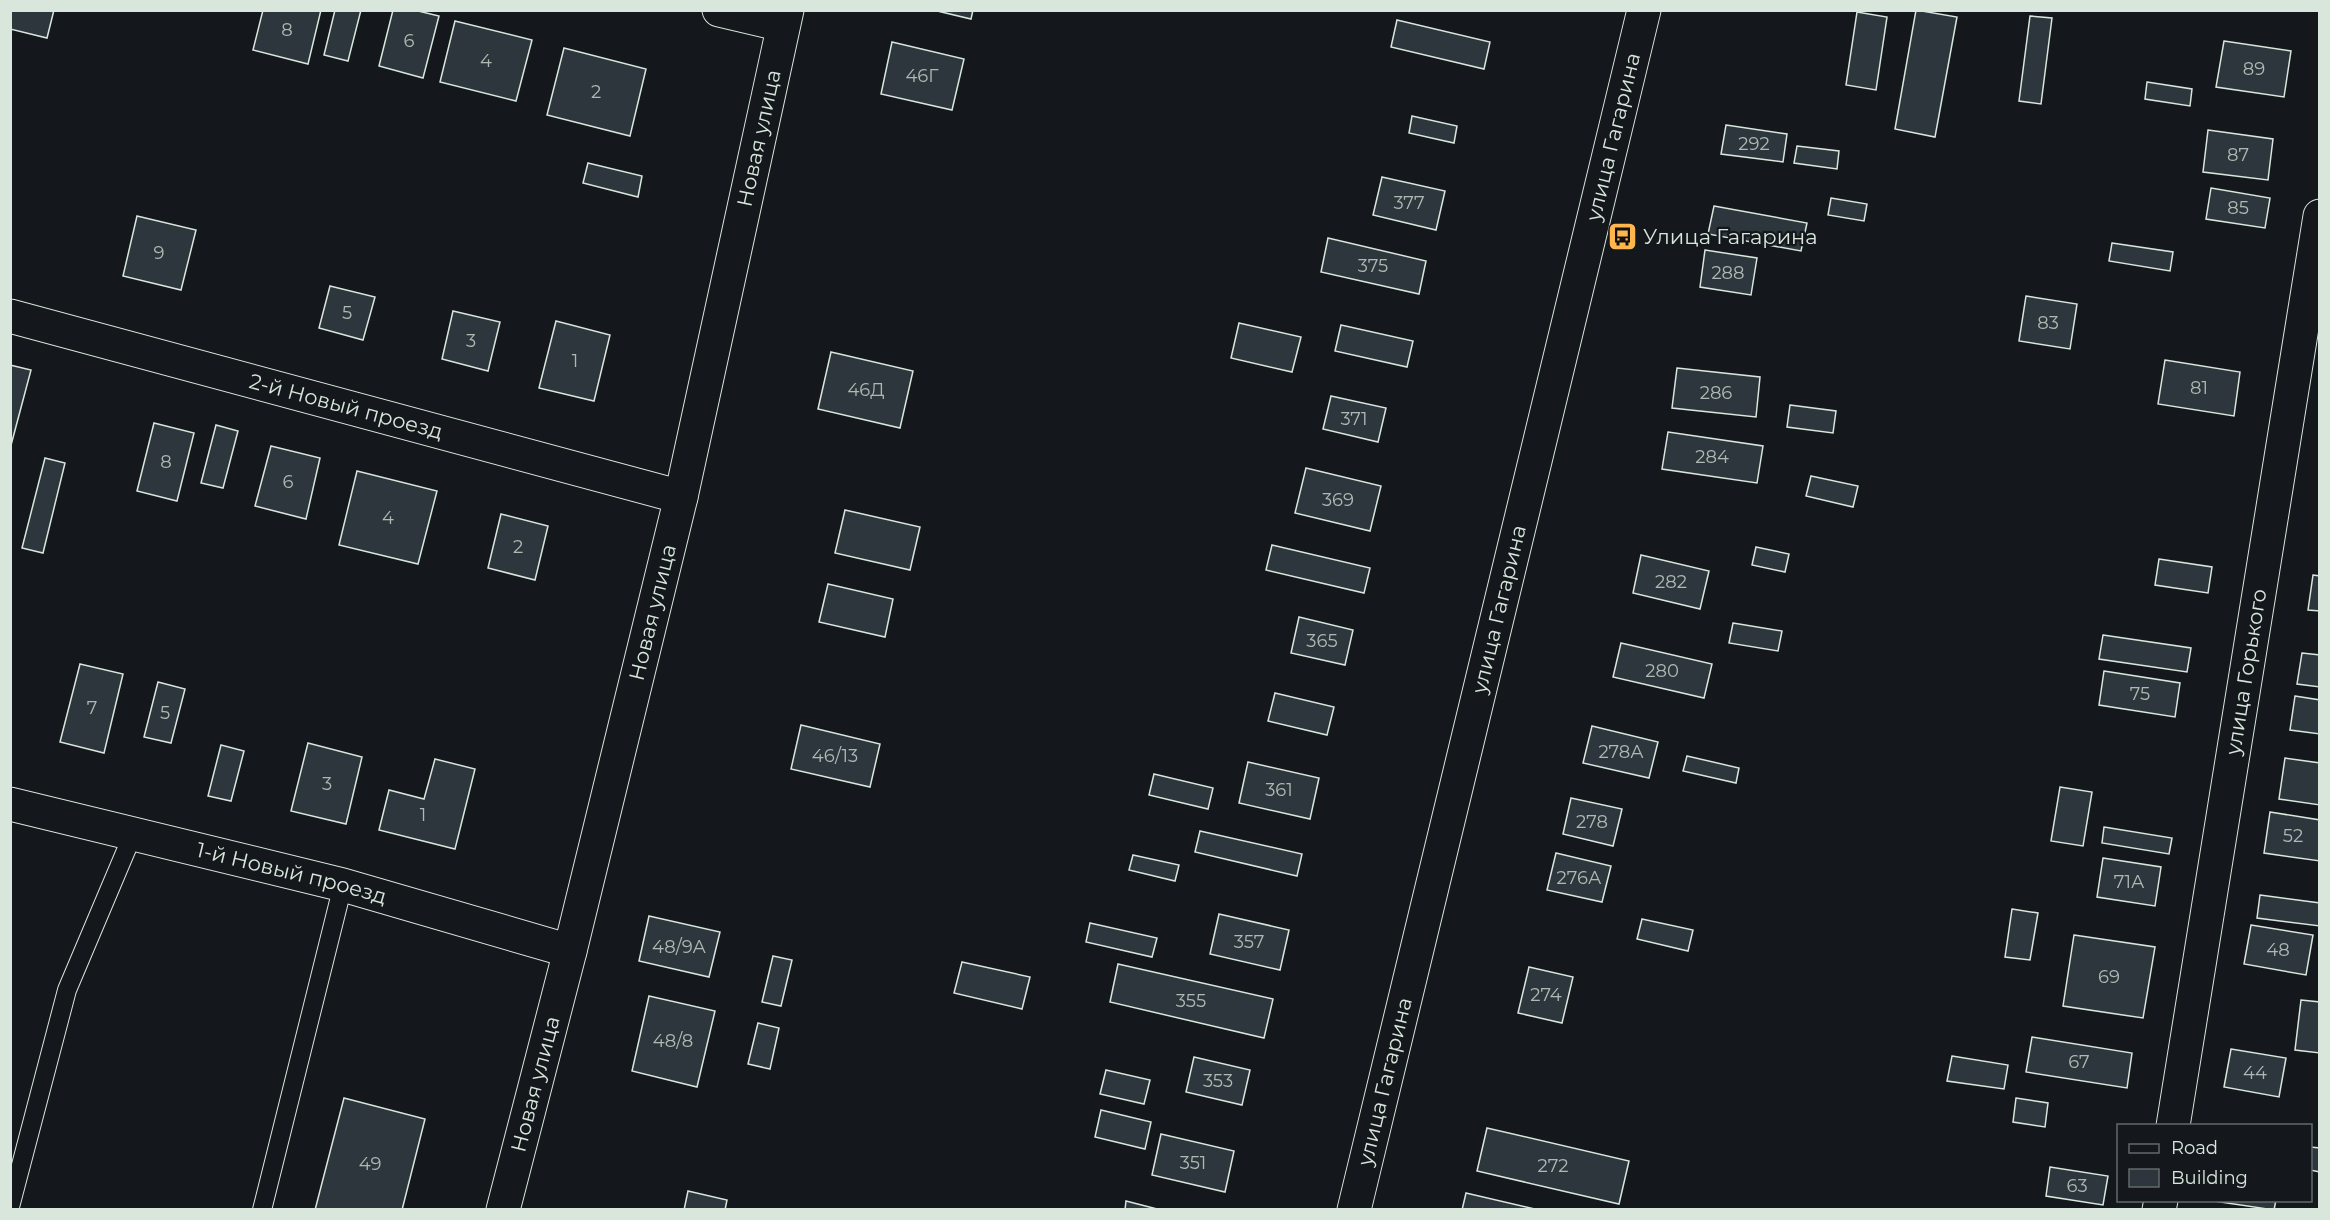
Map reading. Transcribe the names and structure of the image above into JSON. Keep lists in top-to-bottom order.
{
  "streets": {
    "street": [
      "Новая улица",
      "улица Гагарина",
      "2-й Новый проезд",
      "улица Горького",
      "1-й Новый проезд"
    ]
  },
  "crossings": [
    ["Новая улица", "2-й Новый проезд"],
    ["Новая улица", "1-й Новый проезд"]
  ],
  "places": {
    "bus stop": ["Улица Гагарина"]
  },
  "house_numbers": [
    "8",
    "6",
    "4",
    "89",
    "46Г",
    "2",
    "292",
    "87",
    "377",
    "85",
    "9",
    "375",
    "288",
    "5",
    "83",
    "3",
    "1",
    "81",
    "46Д",
    "286",
    "371",
    "284",
    "8",
    "6",
    "369",
    "4",
    "2",
    "282",
    "365",
    "280",
    "75",
    "7",
    "5",
    "278А",
    "46/13",
    "3",
    "361",
    "1",
    "278",
    "52",
    "276А",
    "71А",
    "357",
    "48/9А",
    "48",
    "69",
    "274",
    "355",
    "48/8",
    "67",
    "44",
    "353",
    "351",
    "49",
    "272",
    "63"
  ],
  "legend": ["Road", "Building"]
}
